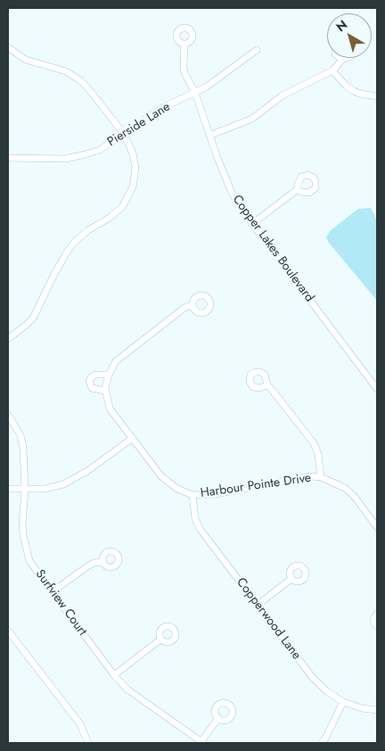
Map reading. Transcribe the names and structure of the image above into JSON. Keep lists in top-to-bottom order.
{
  "streets": {
    "street": [
      "Pierside Lane",
      "Copper Lakes Boulevard",
      "Harbour Pointe Drive",
      "Surfview Court",
      "Copperwood Lane"
    ]
  },
  "crossings": [
    ["Pierside Lane", "Copper Lakes Boulevard"],
    ["Harbour Pointe Drive", "Copperwood Lane"]
  ],
  "north": "top left"
}
